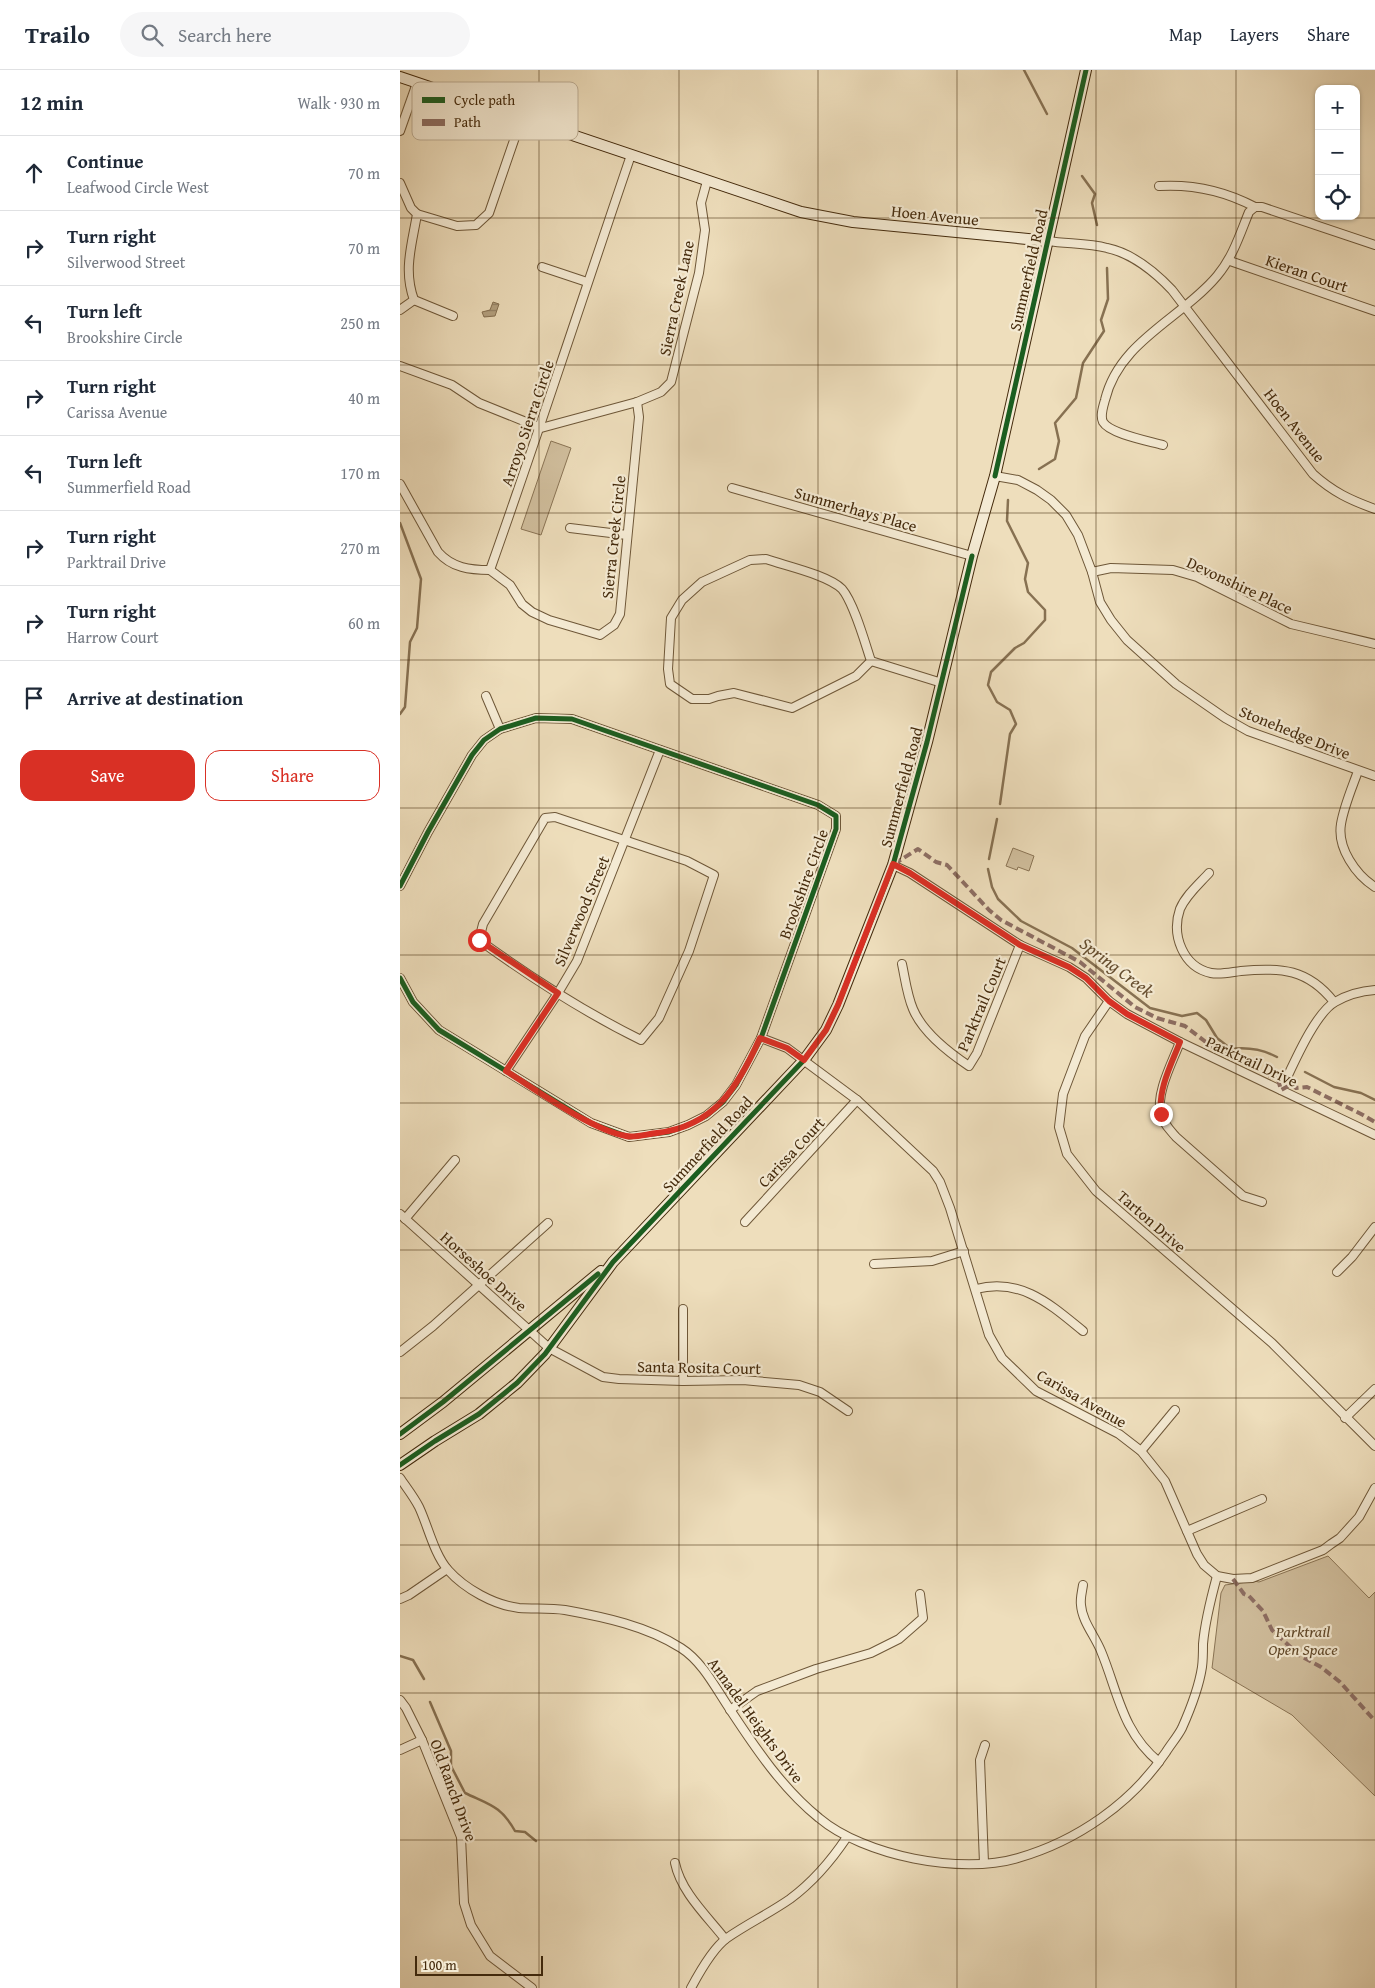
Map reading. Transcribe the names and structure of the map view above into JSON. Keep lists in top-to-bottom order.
{
  "streets": {
    "street": [
      "Hoen Avenue",
      "Summerfield Road",
      "Kieran Court",
      "Sierra Creek Lane",
      "Arroyo Sierra Circle",
      "Summerhays Place",
      "Sierra Creek Circle",
      "Devonshire Place",
      "Stonehedge Drive",
      "Brookshire Circle",
      "Silverwood Street",
      "Parktrail Court",
      "Parktrail Drive",
      "Carissa Court",
      "Tarton Drive",
      "Horseshoe Drive",
      "Santa Rosita Court",
      "Carissa Avenue",
      "Annadel Heights Drive",
      "Old Ranch Drive"
    ]
  },
  "crossings": [
    ["Hoen Avenue", "Summerfield Road"],
    ["Hoen Avenue", "Sierra Creek Lane"],
    ["Hoen Avenue", "Arroyo Sierra Circle"],
    ["Summerfield Road", "Summerhays Place"],
    ["Summerfield Road", "Stonehedge Drive"],
    ["Summerfield Road", "Parktrail Drive"],
    ["Summerfield Road", "Horseshoe Drive"],
    ["Summerfield Road", "Santa Rosita Court"],
    ["Summerfield Road", "Carissa Avenue"],
    ["Sierra Creek Lane", "Sierra Creek Circle"],
    ["Arroyo Sierra Circle", "Sierra Creek Circle"],
    ["Devonshire Place", "Stonehedge Drive"],
    ["Brookshire Circle", "Silverwood Street"],
    ["Brookshire Circle", "Carissa Avenue"],
    ["Parktrail Court", "Parktrail Drive"],
    ["Parktrail Drive", "Tarton Drive"],
    ["Carissa Court", "Carissa Avenue"],
    ["Horseshoe Drive", "Santa Rosita Court"],
    ["Carissa Avenue", "Annadel Heights Drive"]
  ],
  "water": ["Spring Creek"],
  "parks": ["Parktrail Open Space"],
  "legend": ["Cycle path", "Path"],
  "scale_bar": "100 m",
  "page": {
    "header": "Trailo",
    "search": "Search here",
    "nav": ["Map", "Layers", "Share"],
    "heading": ["12 min", "Walk · 930 m"],
    "map_buttons": ["+", "−"],
    "list": [
      ["Continue", "Leafwood Circle West", "70 m"],
      ["Turn right", "Silverwood Street", "70 m"],
      ["Turn left", "Brookshire Circle", "250 m"],
      ["Turn right", "Carissa Avenue", "40 m"],
      ["Turn left", "Summerfield Road", "170 m"],
      ["Turn right", "Parktrail Drive", "270 m"],
      ["Turn right", "Harrow Court", "60 m"],
      "Arrive at destination"
    ],
    "buttons": ["Save", "Share"],
    "scale": "100 m"
  }
}
